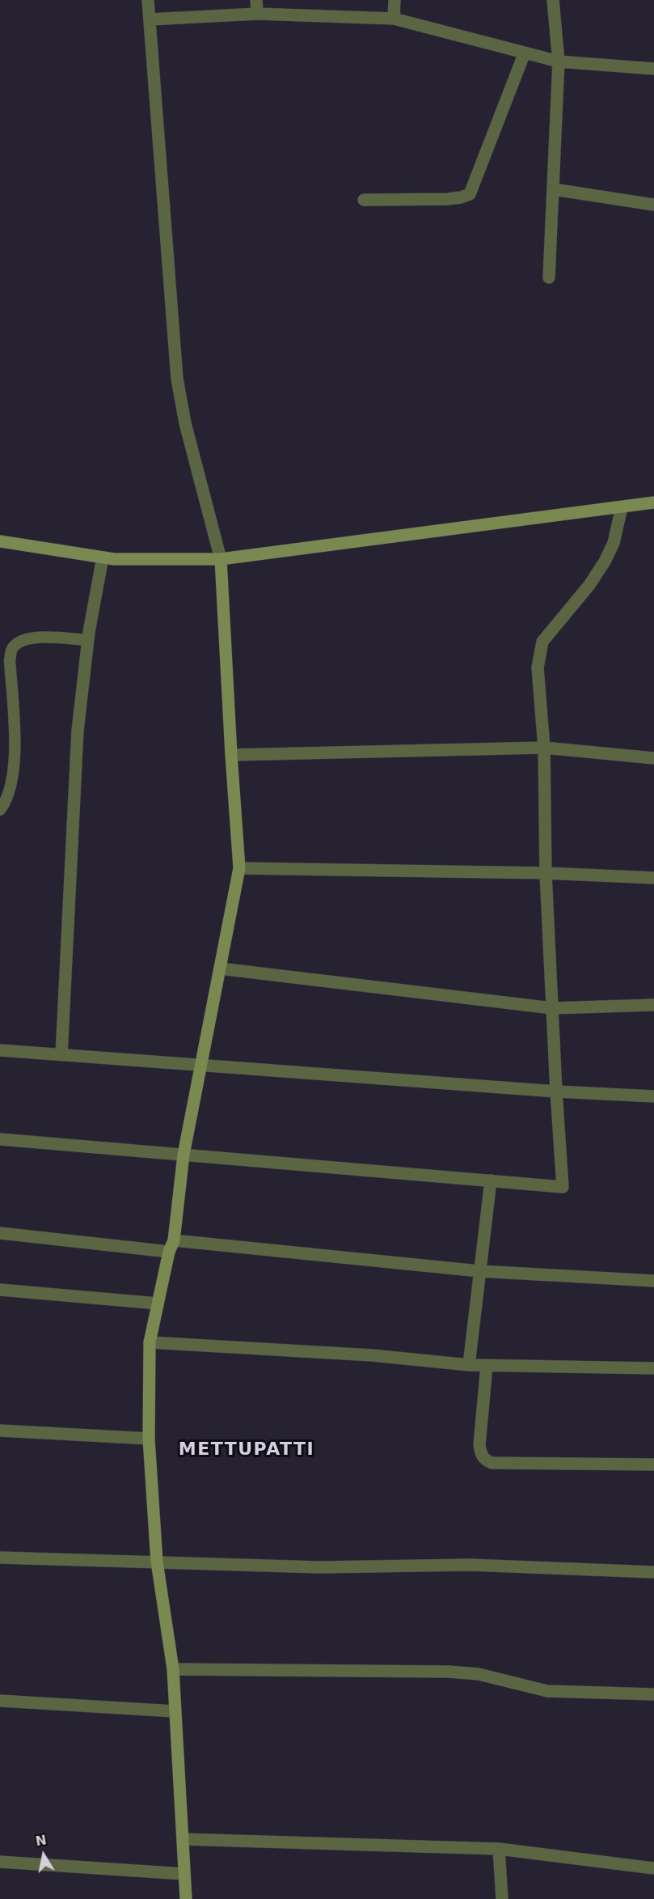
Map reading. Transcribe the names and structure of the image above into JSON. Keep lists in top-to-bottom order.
{
  "districts": ["METTUPATTI"],
  "north": "top"
}
